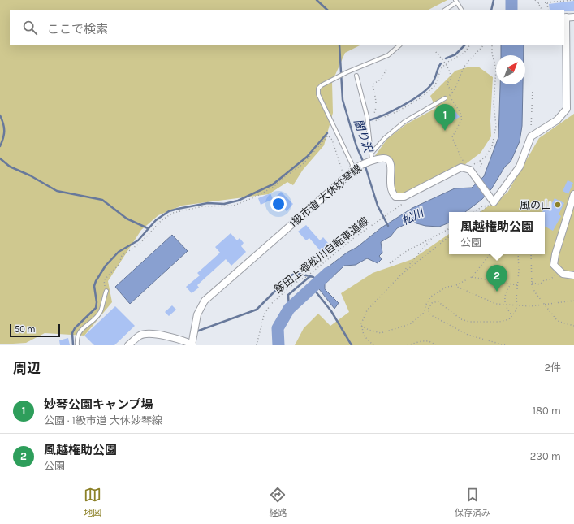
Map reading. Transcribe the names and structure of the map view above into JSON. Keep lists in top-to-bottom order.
{
  "streets": {
    "street": ["1級市道 大休妙琴線"],
    "path": ["飯田上郷松川自転車道線"]
  },
  "water": ["闇り沢", "松川"],
  "places": ["風の山"],
  "scale_bar": "50 m",
  "north": "top right",
  "page": {
    "search": "ここで検索",
    "pins": ["1", "2"],
    "popup": ["風越権助公園", "公園"],
    "scale": "50 m",
    "heading": ["周辺", "2件"],
    "list": [
      {
        "mark": "1",
        "name": "妙琴公園キャンプ場",
        "note": "公園 · 1級市道 大休妙琴線",
        "value": "180 m"
      },
      {
        "mark": "2",
        "name": "風越権助公園",
        "note": "公園",
        "value": "230 m"
      }
    ],
    "nav": ["地図", "経路", "保存済み"]
  }
}
